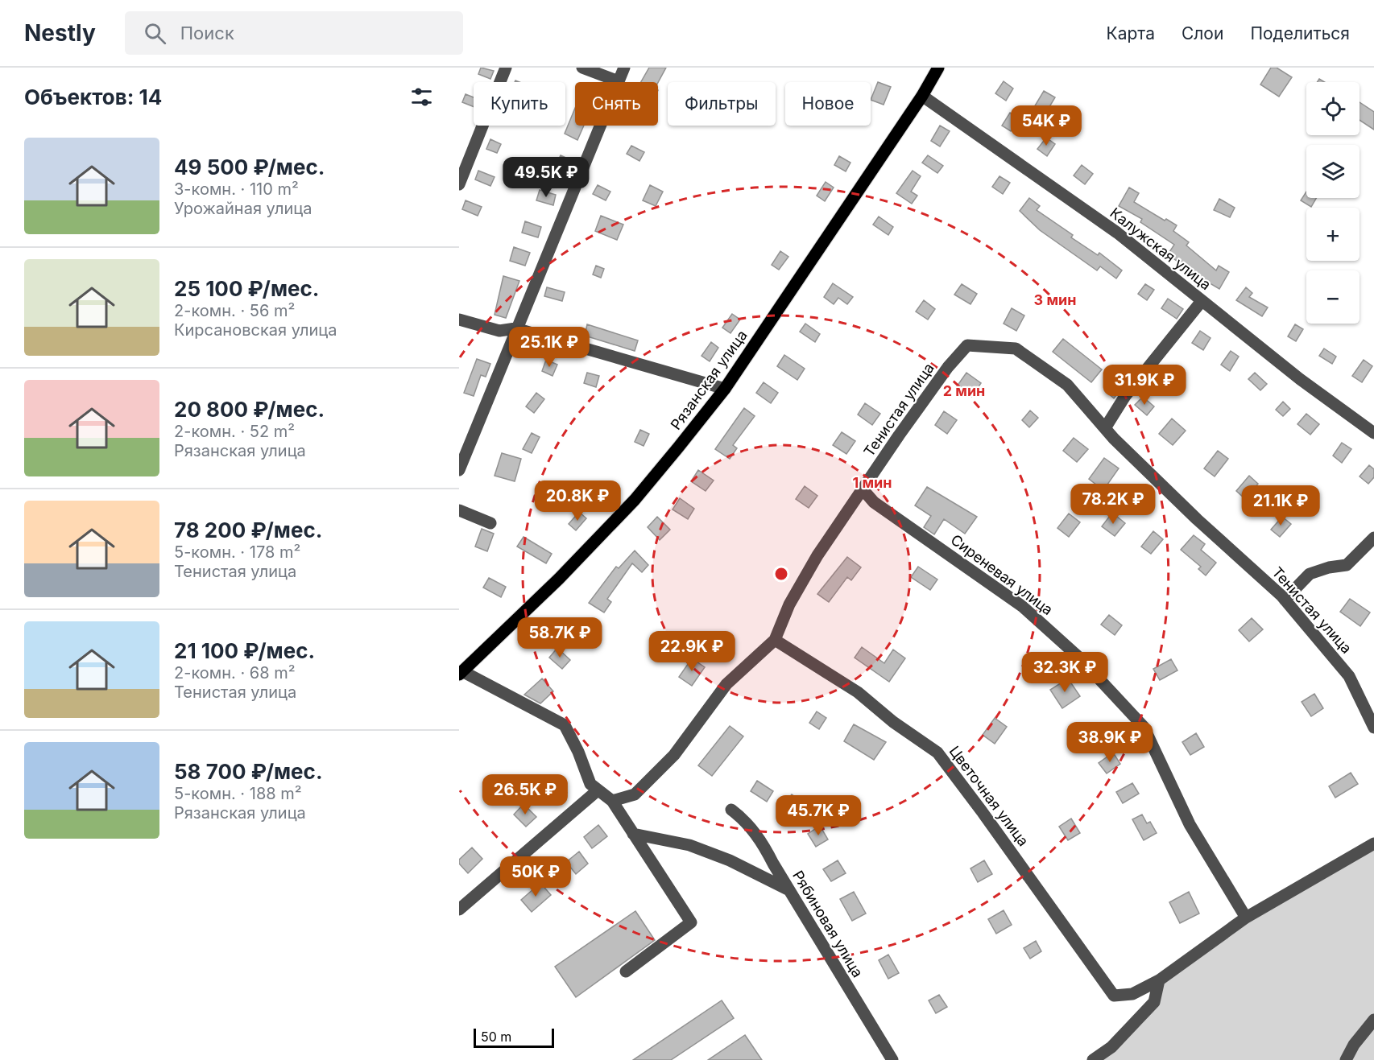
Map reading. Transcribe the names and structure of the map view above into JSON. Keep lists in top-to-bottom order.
{
  "streets": {
    "main road": ["Рязанская улица"],
    "street": [
      "Калужская улица",
      "Тенистая улица",
      "Сиреневая улица",
      "Цветочная улица",
      "Рябиновая улица"
    ]
  },
  "crossings": [
    ["Калужская улица", "Рязанская улица"],
    ["Тенистая улица", "Сиреневая улица"],
    ["Тенистая улица", "Цветочная улица"]
  ],
  "scale_bar": "50 m",
  "page": {
    "header": "Nestly",
    "search": "Поиск",
    "nav": ["Карта", "Слои", "Поделиться"],
    "heading": "Объектов: 14",
    "map_buttons": ["+", "−"],
    "chip": [
      "Купить",
      "Снять",
      "Фильтры",
      "Новое"
    ],
    "price": [
      "54K ₽",
      "49.5K ₽",
      "25.1K ₽",
      "31.9K ₽",
      "20.8K ₽",
      "78.2K ₽",
      "21.1K ₽",
      "58.7K ₽",
      "22.9K ₽",
      "32.3K ₽",
      "38.9K ₽",
      "26.5K ₽",
      "45.7K ₽",
      "50K ₽"
    ],
    "list": [
      {
        "name": "49 500 ₽/мес.",
        "note": "3-комн. · 110 m² · Урожайная улица"
      },
      {
        "name": "25 100 ₽/мес.",
        "note": "2-комн. · 56 m² · Кирсановская улица"
      },
      {
        "name": "20 800 ₽/мес.",
        "note": "2-комн. · 52 m² · Рязанская улица"
      },
      {
        "name": "78 200 ₽/мес.",
        "note": "5-комн. · 178 m² · Тенистая улица"
      },
      {
        "name": "21 100 ₽/мес.",
        "note": "2-комн. · 68 m² · Тенистая улица"
      },
      {
        "name": "58 700 ₽/мес.",
        "note": "5-комн. · 188 m² · Рязанская улица"
      }
    ],
    "scale": "50 m"
  },
  "rings": ["3 мин", "2 мин", "1 мин"]
}
